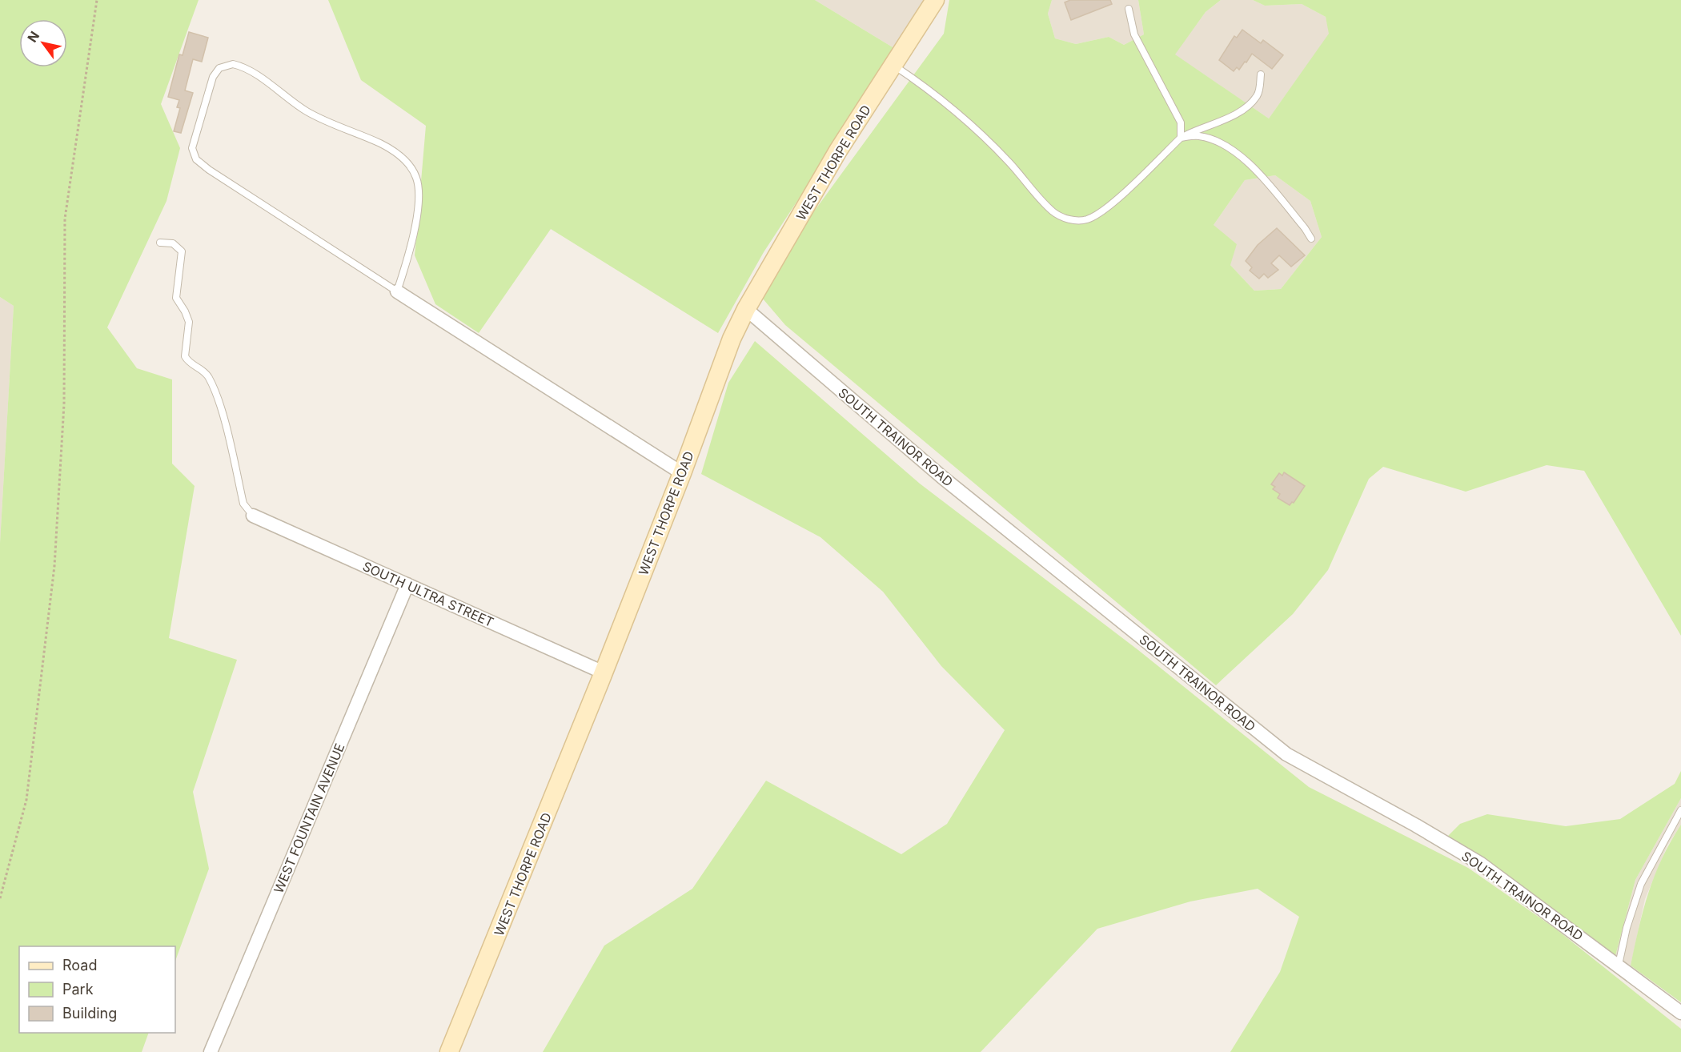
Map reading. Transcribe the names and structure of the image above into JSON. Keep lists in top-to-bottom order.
{
  "streets": {
    "street": [
      "WEST THORPE ROAD",
      "SOUTH TRAINOR ROAD",
      "SOUTH ULTRA STREET",
      "WEST FOUNTAIN AVENUE"
    ]
  },
  "crossings": [
    ["WEST THORPE ROAD", "SOUTH TRAINOR ROAD"],
    ["WEST THORPE ROAD", "SOUTH ULTRA STREET"],
    ["SOUTH ULTRA STREET", "WEST FOUNTAIN AVENUE"]
  ],
  "legend": ["Road", "Park", "Building"],
  "north": "top left"
}
